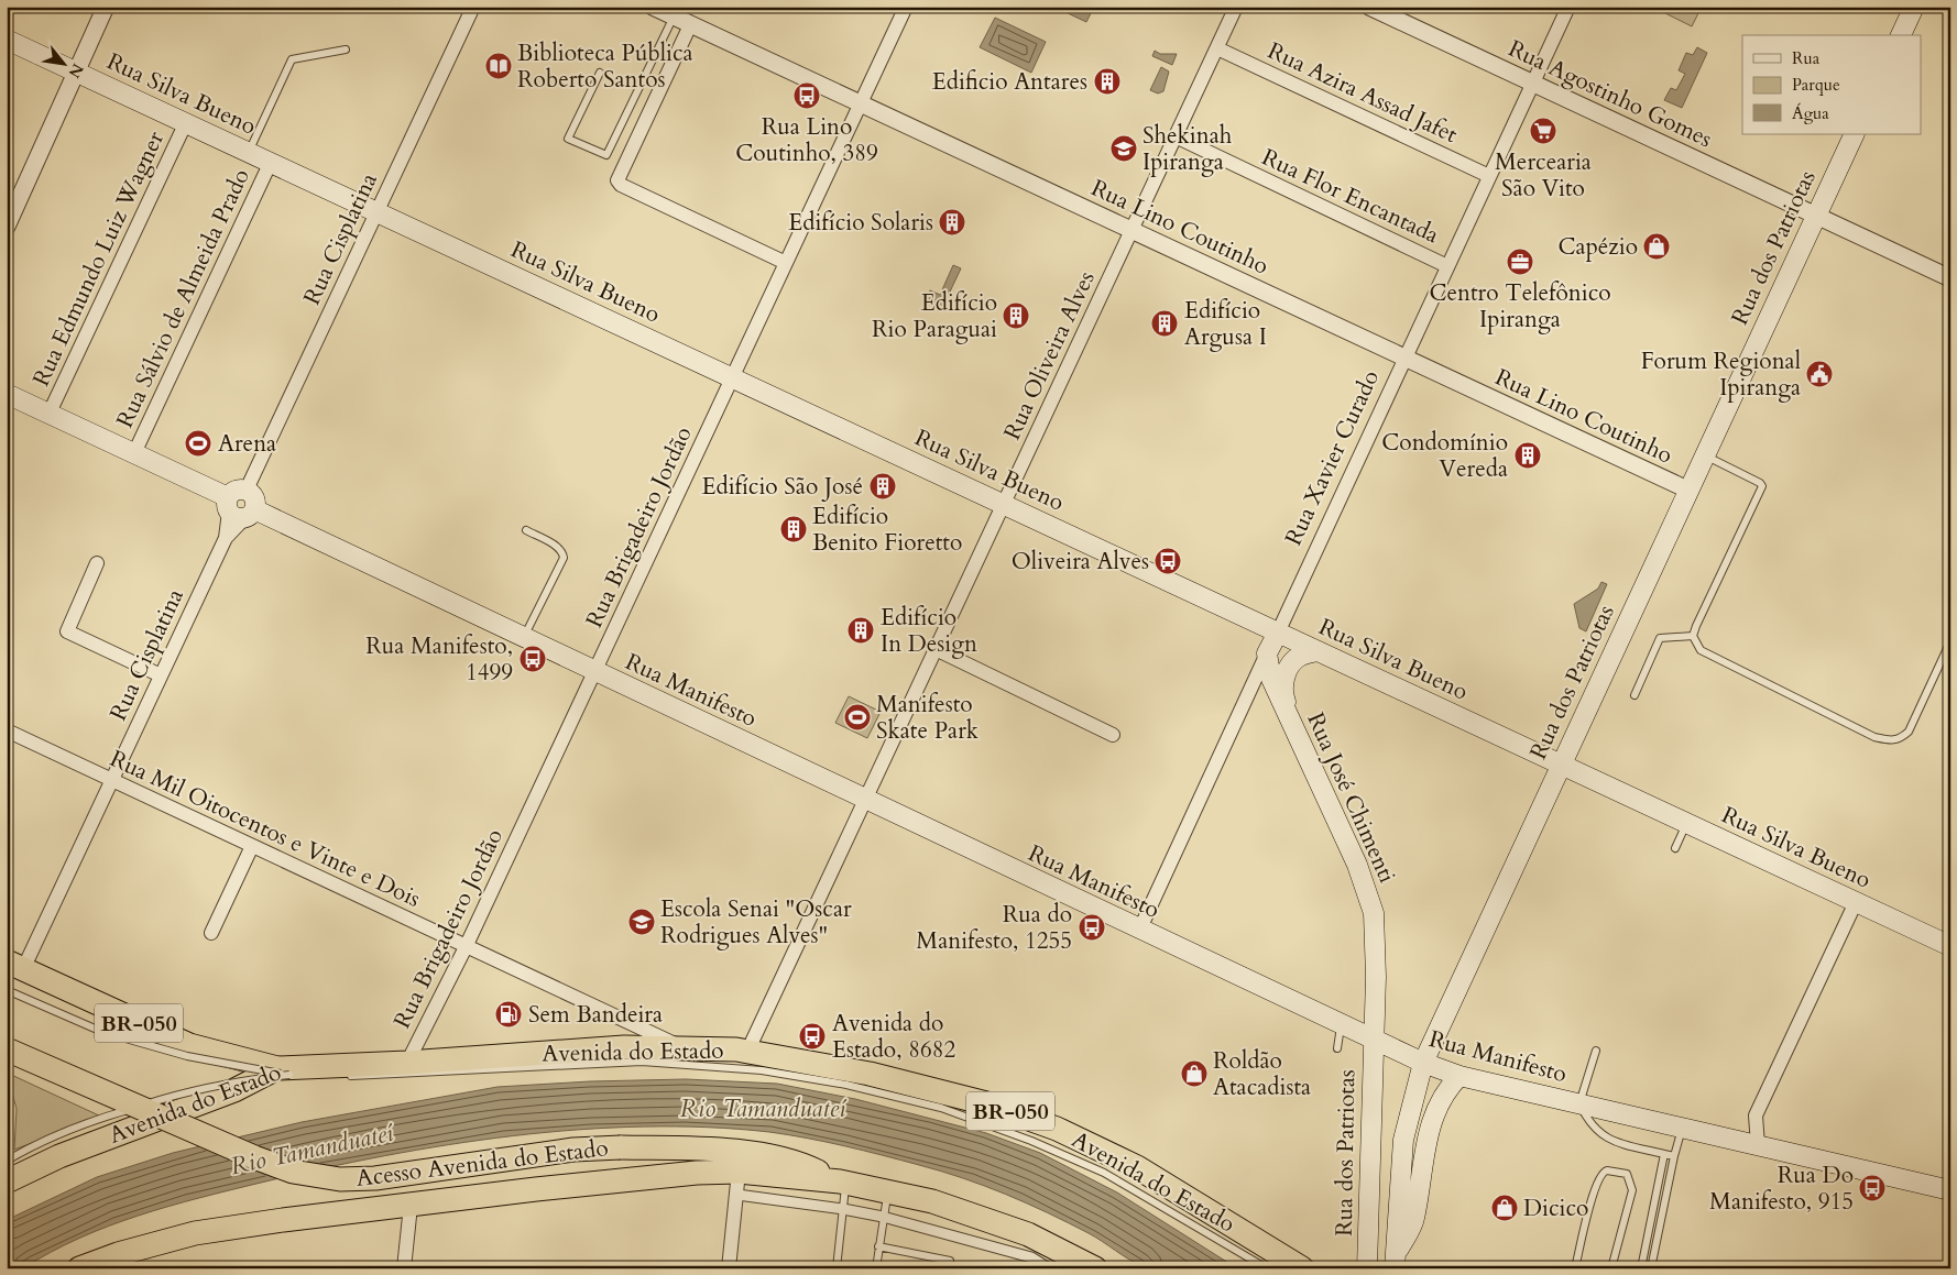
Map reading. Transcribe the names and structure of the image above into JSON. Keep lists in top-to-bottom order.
{
  "streets": {
    "highway": ["BR-050", "Avenida do Estado", "Acesso Avenida do Estado"],
    "main road": [
      "Rua Silva Bueno",
      "Rua dos Patriotas",
      "Rua Xavier Curado",
      "Rua Manifesto",
      "Rua José Chimenti"
    ],
    "street": [
      "Rua Azira Assad Jafet",
      "Rua Agostinho Gomes",
      "Rua Flor Encantada",
      "Rua Lino Coutinho",
      "Rua Cisplatina",
      "Rua Edmundo Luiz Wagner",
      "Rua Sálvio de Almeida Prado",
      "Rua Oliveira Alves",
      "Rua Brigadeiro Jordão",
      "Rua Mil Oitocentos e Vinte e Dois"
    ]
  },
  "crossings": [
    ["Rua Azira Assad Jafet", "Rua Oliveira Alves"],
    ["Rua Azira Assad Jafet", "Rua Xavier Curado"],
    ["Rua Silva Bueno", "Rua Cisplatina"],
    ["Rua Silva Bueno", "Rua dos Patriotas"],
    ["Rua Silva Bueno", "Rua Edmundo Luiz Wagner"],
    ["Rua Silva Bueno", "Rua Sálvio de Almeida Prado"],
    ["Rua Silva Bueno", "Rua Oliveira Alves"],
    ["Rua Silva Bueno", "Rua Xavier Curado"],
    ["Rua Silva Bueno", "Rua Brigadeiro Jordão"],
    ["Rua Silva Bueno", "Rua José Chimenti"],
    ["Rua Agostinho Gomes", "Rua dos Patriotas"],
    ["Rua Agostinho Gomes", "Rua Xavier Curado"],
    ["Rua Flor Encantada", "Rua Oliveira Alves"],
    ["Rua Flor Encantada", "Rua Xavier Curado"],
    ["Rua Lino Coutinho", "Rua dos Patriotas"],
    ["Rua Lino Coutinho", "Rua Oliveira Alves"],
    ["Rua Lino Coutinho", "Rua Xavier Curado"],
    ["Rua Lino Coutinho", "Rua Brigadeiro Jordão"],
    ["Rua Cisplatina", "Rua Manifesto"],
    ["Rua Cisplatina", "Rua Mil Oitocentos e Vinte e Dois"],
    ["Rua Cisplatina", "BR-050"],
    ["Rua dos Patriotas", "Rua Manifesto"],
    ["Rua dos Patriotas", "Rua José Chimenti"],
    ["Rua Edmundo Luiz Wagner", "Rua Manifesto"],
    ["Rua Sálvio de Almeida Prado", "Rua Manifesto"],
    ["Rua Oliveira Alves", "Rua Manifesto"],
    ["Rua Oliveira Alves", "Avenida do Estado"],
    ["Rua Xavier Curado", "Rua Manifesto"],
    ["Rua Xavier Curado", "Rua José Chimenti"],
    ["Rua Brigadeiro Jordão", "Rua Manifesto"],
    ["Rua Brigadeiro Jordão", "Rua Mil Oitocentos e Vinte e Dois"],
    ["Rua Brigadeiro Jordão", "Avenida do Estado"],
    ["Rua Manifesto", "Rua José Chimenti"],
    ["Rua Mil Oitocentos e Vinte e Dois", "Avenida do Estado"],
    ["BR-050", "Avenida do Estado"]
  ],
  "water": ["Rio Tamanduateí"],
  "places": {
    "library": ["Biblioteca Pública Roberto Santos"],
    "building": [
      "Edificio Antares",
      "Edifício Solaris",
      "Edifício Rio Paraguai",
      "Edifício Argusa I",
      "Condomínio Vereda",
      "Edifício São José",
      "Edifício Benito Fioretto",
      "Edifício In Design"
    ],
    "bus stop": [
      "Rua Lino Coutinho, 389",
      "Oliveira Alves",
      "Rua Manifesto, 1499",
      "Rua do Manifesto, 1255",
      "Avenida do Estado, 8682",
      "Rua Do Manifesto, 915"
    ],
    "supermarket": ["Mercearia São Vito"],
    "school or university": ["Shekinah Ipiranga", "Escola Senai \"Oscar Rodrigues Alves\""],
    "shop": ["Capézio", "Roldão Atacadista", "Dicico"],
    "office": ["Centro Telefônico Ipiranga"],
    "public building": ["Forum Regional Ipiranga"],
    "sports": ["Arena", "Manifesto Skate Park"],
    "fuel station": ["Sem Bandeira"]
  },
  "legend": ["Rua", "Parque", "Água"],
  "north": "bottom right"
}
